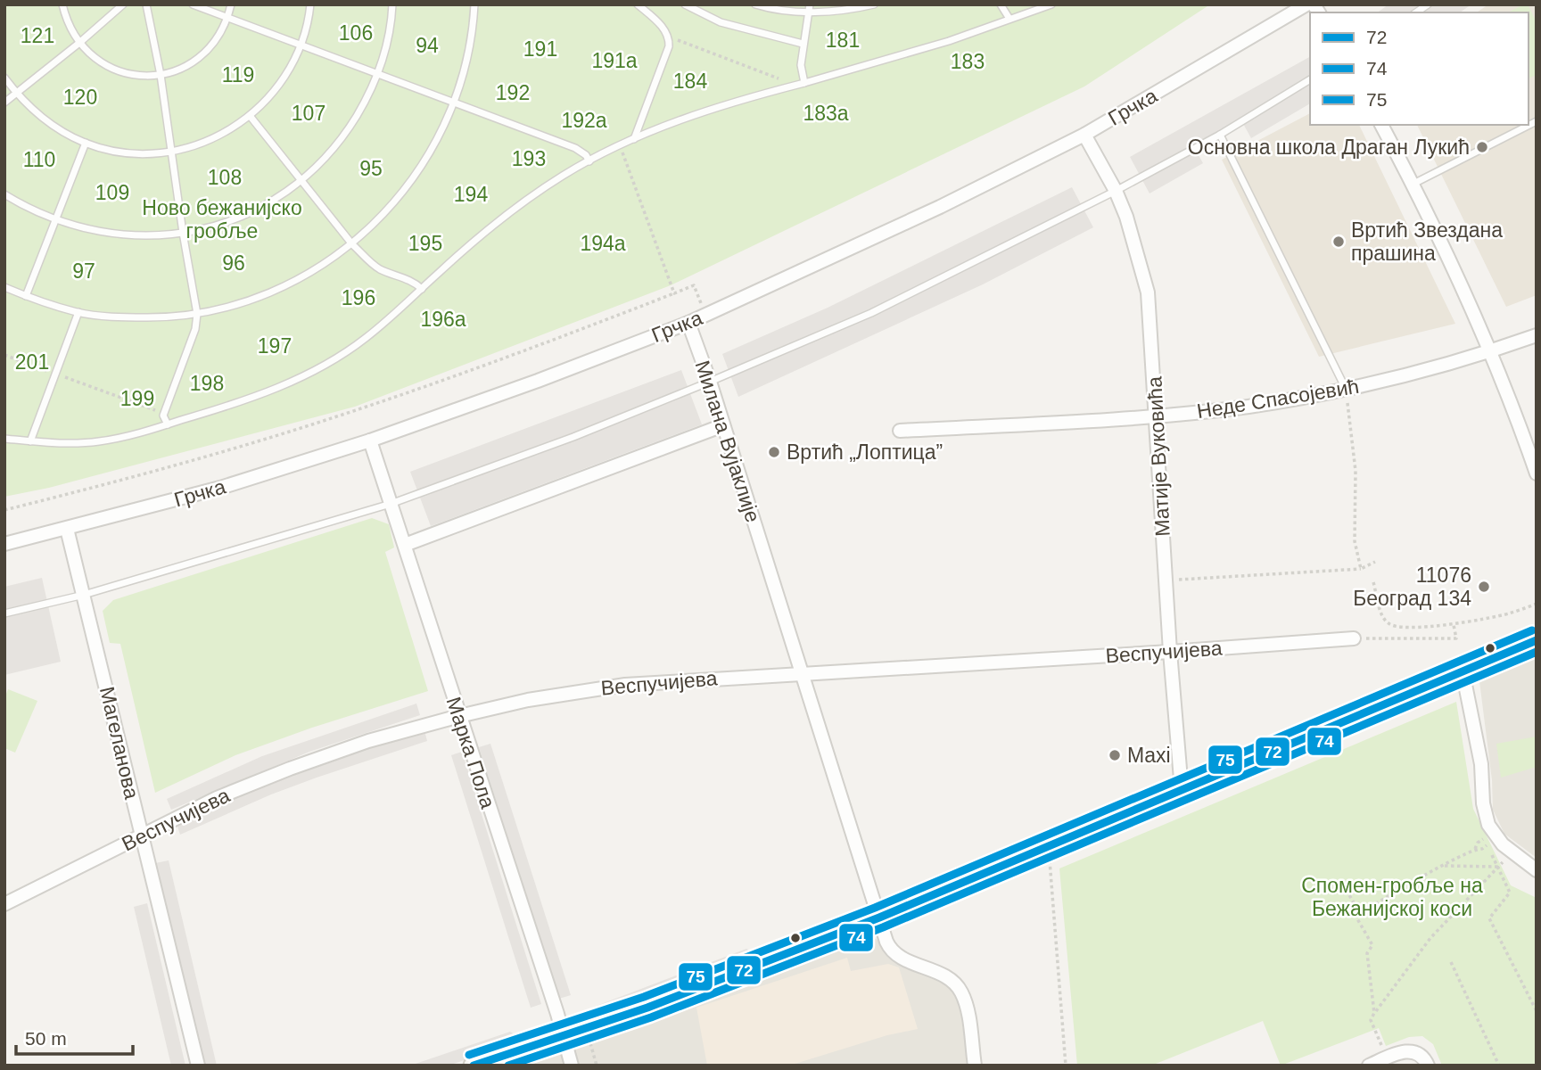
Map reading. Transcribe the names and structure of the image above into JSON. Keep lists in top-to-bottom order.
{
  "streets": {
    "street": [
      "Грчка",
      "Неде Спасојевић",
      "Милана Вујаклије",
      "Матије Вуковића",
      "Веспучијева",
      "Магеланова",
      "Марка Пола"
    ]
  },
  "crossings": [
    ["Грчка", "Милана Вујаклије"],
    ["Грчка", "Матије Вуковића"],
    ["Грчка", "Магеланова"],
    ["Грчка", "Марка Пола"],
    ["Неде Спасојевић", "Матије Вуковића"],
    ["Милана Вујаклије", "Веспучијева"],
    ["Матије Вуковића", "Веспучијева"],
    ["Веспучијева", "Магеланова"],
    ["Веспучијева", "Марка Пола"]
  ],
  "parks": [
    "106",
    "121",
    "181",
    "94",
    "191",
    "191a",
    "183",
    "119",
    "184",
    "192",
    "120",
    "107",
    "183a",
    "192а",
    "193",
    "110",
    "95",
    "108",
    "109",
    "194",
    "Ново бежанијско гробље",
    "195",
    "194a",
    "96",
    "97",
    "196",
    "196a",
    "197",
    "201",
    "198",
    "199",
    "Спомен-гробље на Бежанијској коси"
  ],
  "places": [
    "Основна школа Драган Лукић",
    "Вртић Звездана прашина",
    "Вртић „Лоптица”",
    "11076 Београд 134",
    "Maxi"
  ],
  "lines": ["transit line 75", "transit line 72", "transit line 74"],
  "legend": ["72", "74", "75"],
  "scale_bar": "50 m"
}
